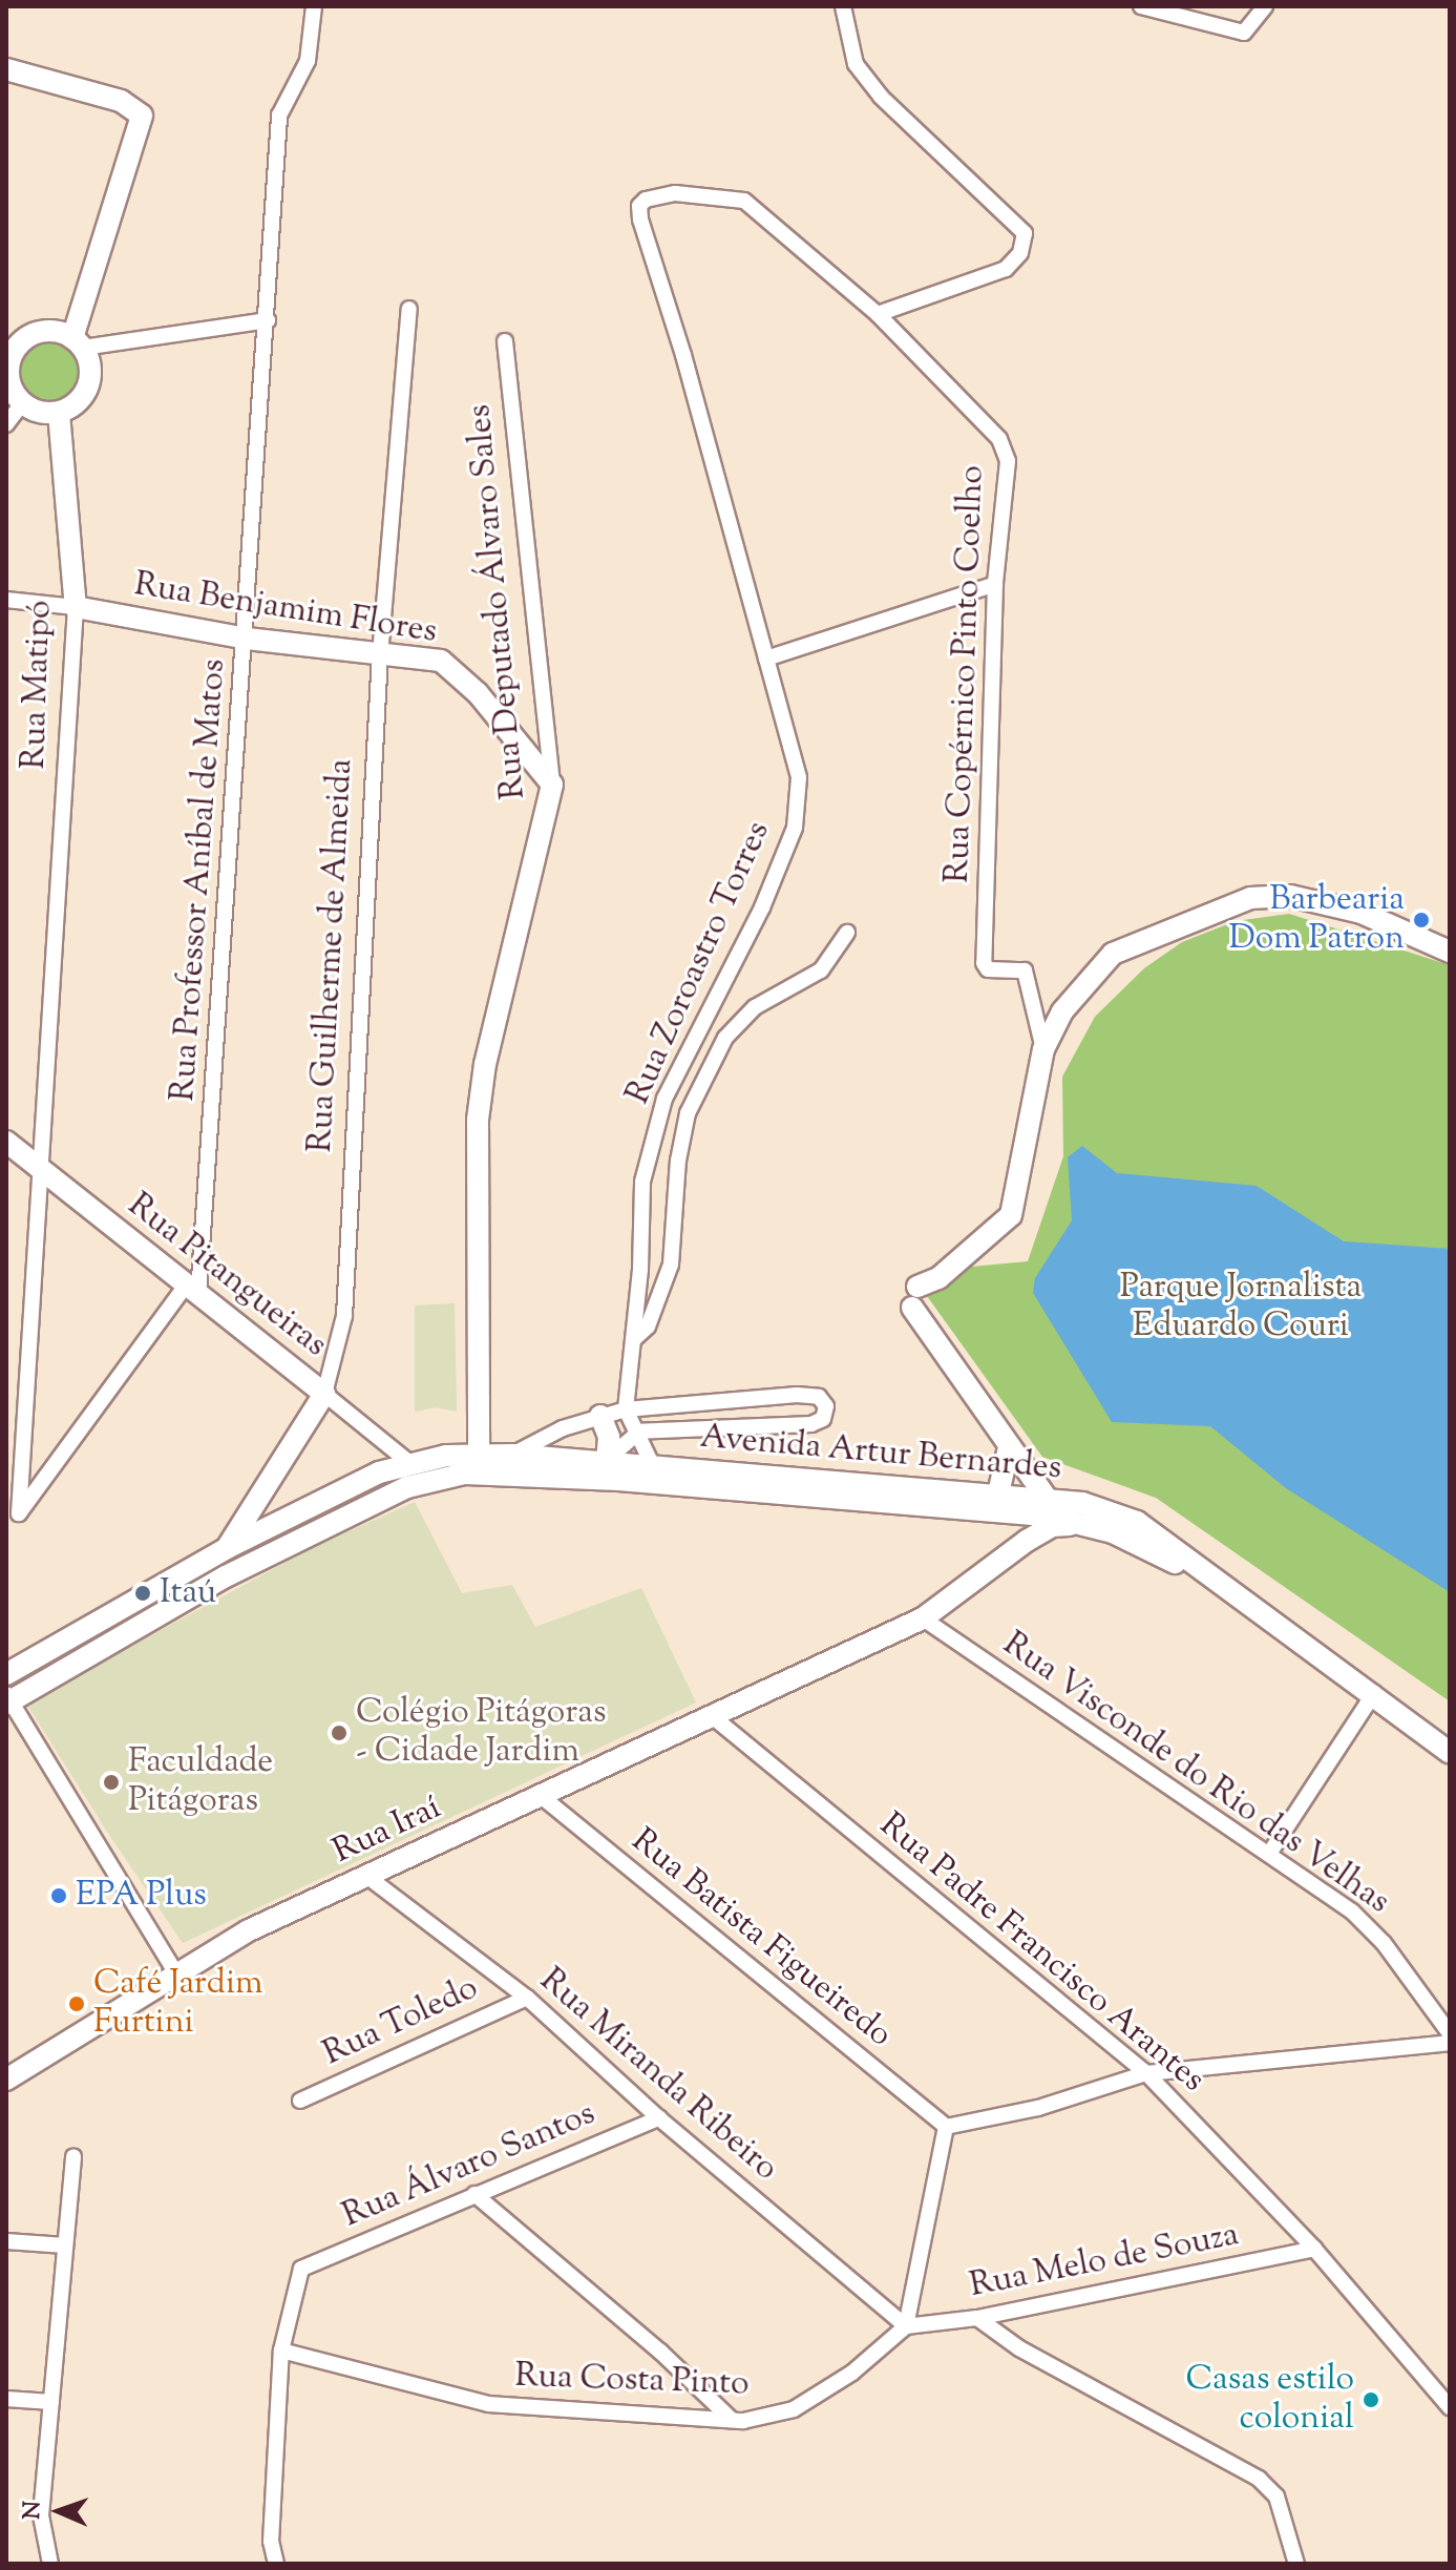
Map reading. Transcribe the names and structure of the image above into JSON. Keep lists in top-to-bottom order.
{
  "streets": {
    "street": [
      "Rua Deputado Álvaro Sales",
      "Rua Benjamim Flores",
      "Rua Copérnico Pinto Coelho",
      "Rua Matipó",
      "Rua Professor Aníbal de Matos",
      "Rua Guilherme de Almeida",
      "Rua Zoroastro Torres",
      "Rua Pitangueiras",
      "Avenida Artur Bernardes",
      "Rua Visconde do Rio das Velhas",
      "Rua Iraí",
      "Rua Batista Figueiredo",
      "Rua Padre Francisco Arantes",
      "Rua Toledo",
      "Rua Miranda Ribeiro",
      "Rua Álvaro Santos",
      "Rua Melo de Souza",
      "Rua Costa Pinto"
    ]
  },
  "crossings": [
    ["Rua Deputado Álvaro Sales", "Rua Benjamim Flores"],
    ["Rua Deputado Álvaro Sales", "Avenida Artur Bernardes"],
    ["Rua Benjamim Flores", "Rua Matipó"],
    ["Rua Benjamim Flores", "Rua Professor Aníbal de Matos"],
    ["Rua Benjamim Flores", "Rua Guilherme de Almeida"],
    ["Rua Copérnico Pinto Coelho", "Rua Zoroastro Torres"],
    ["Rua Matipó", "Rua Pitangueiras"],
    ["Rua Professor Aníbal de Matos", "Rua Pitangueiras"],
    ["Rua Guilherme de Almeida", "Rua Pitangueiras"],
    ["Rua Guilherme de Almeida", "Avenida Artur Bernardes"],
    ["Rua Pitangueiras", "Avenida Artur Bernardes"],
    ["Avenida Artur Bernardes", "Rua Iraí"],
    ["Rua Visconde do Rio das Velhas", "Rua Iraí"],
    ["Rua Iraí", "Rua Batista Figueiredo"],
    ["Rua Iraí", "Rua Padre Francisco Arantes"],
    ["Rua Iraí", "Rua Miranda Ribeiro"],
    ["Rua Padre Francisco Arantes", "Rua Melo de Souza"],
    ["Rua Toledo", "Rua Miranda Ribeiro"],
    ["Rua Miranda Ribeiro", "Rua Álvaro Santos"],
    ["Rua Miranda Ribeiro", "Rua Melo de Souza"],
    ["Rua Miranda Ribeiro", "Rua Costa Pinto"],
    ["Rua Álvaro Santos", "Rua Costa Pinto"],
    ["Rua Melo de Souza", "Rua Costa Pinto"]
  ],
  "parks": ["Parque Jornalista Eduardo Couri"],
  "places": [
    "Barbearia Dom Patron",
    "Itaú",
    "Colégio Pitágoras - Cidade Jardim",
    "Faculdade Pitágoras",
    "EPA Plus",
    "Café Jardim Furtini",
    "Casas estilo colonial"
  ],
  "north": "left"
}
